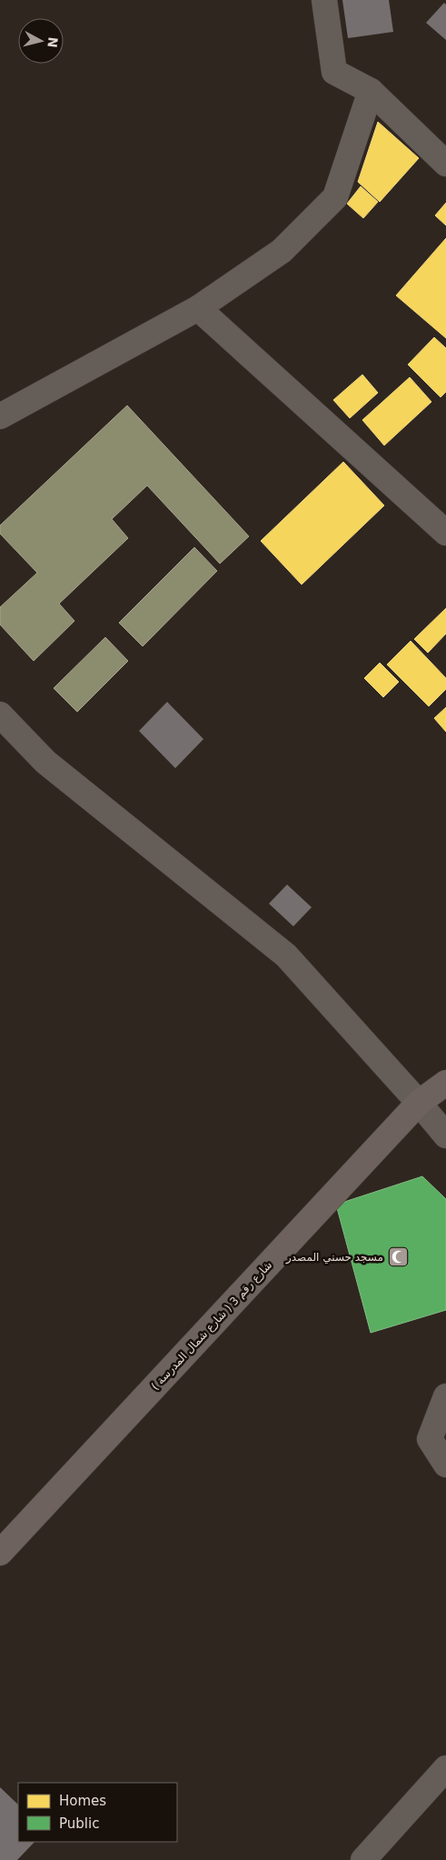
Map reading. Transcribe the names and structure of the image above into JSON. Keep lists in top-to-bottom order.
{
  "streets": {
    "street": ["شارع رقم 3 ( شارع شمال المدرسة )"]
  },
  "places": {
    "mosque": ["مسجد حسني المصدر"]
  },
  "legend": ["Homes", "Public"],
  "north": "right"
}
